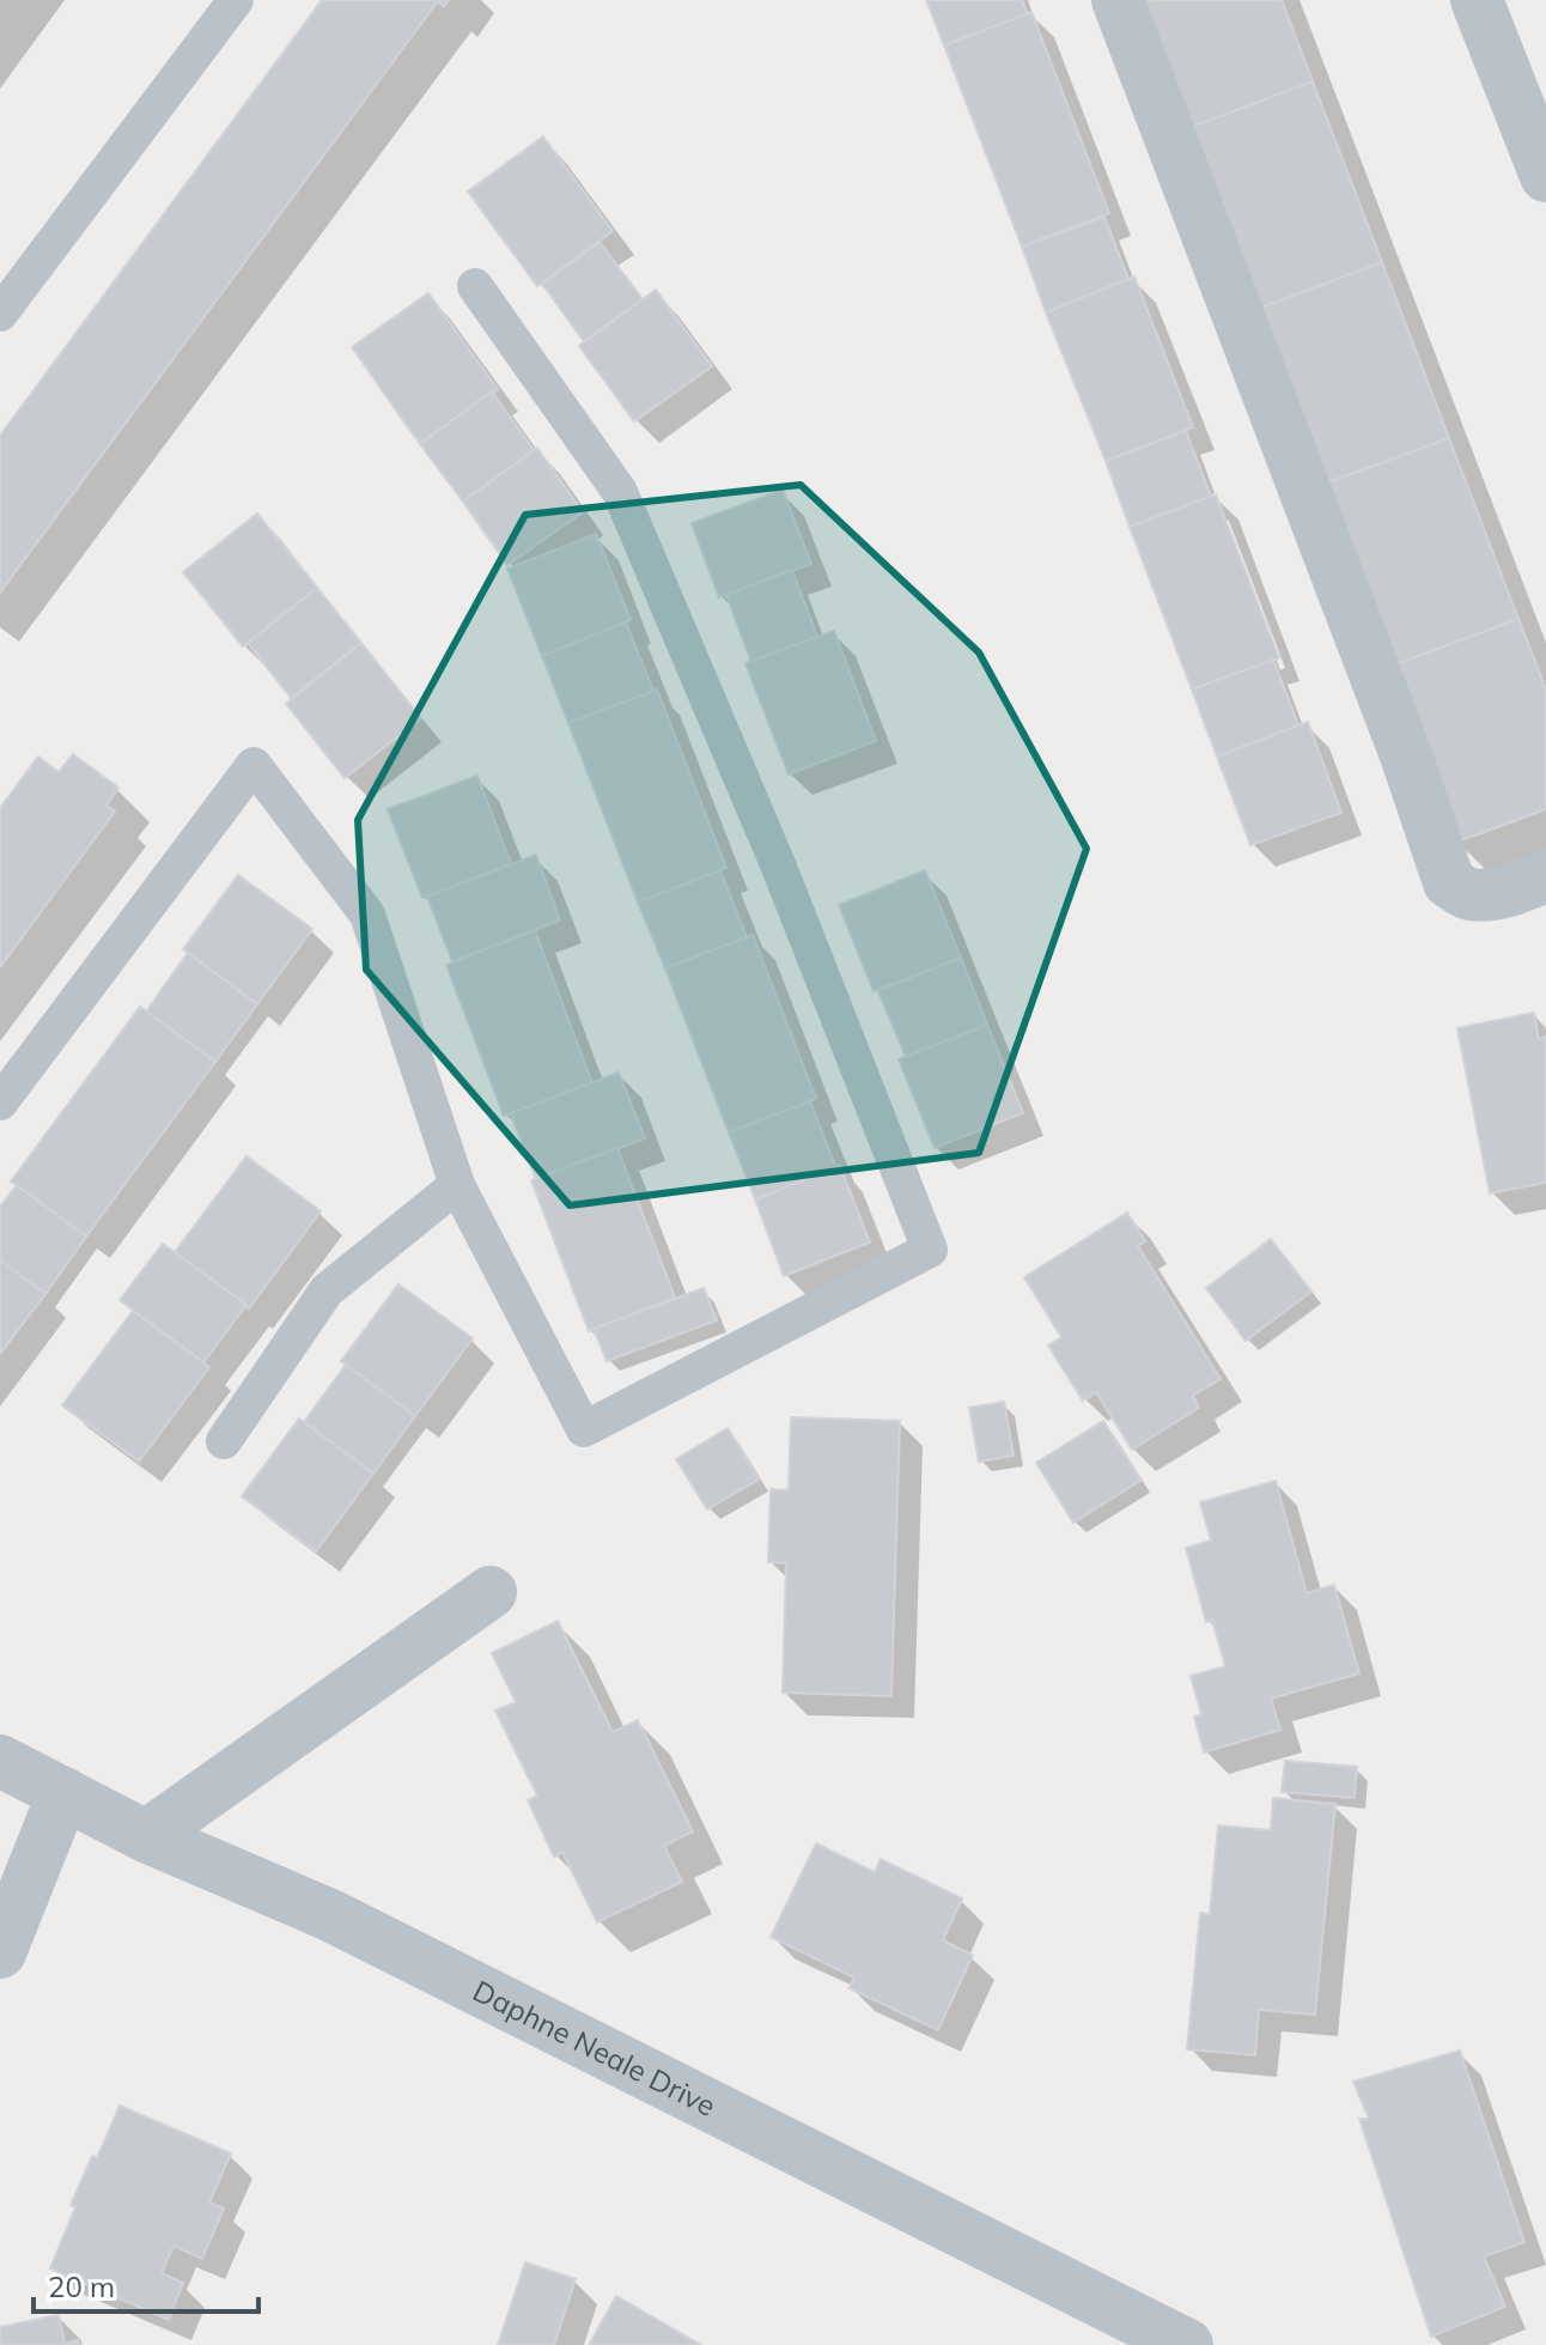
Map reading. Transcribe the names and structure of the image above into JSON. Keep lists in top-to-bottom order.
{
  "streets": {
    "street": ["Daphne Neale Drive"]
  },
  "scale_bar": "20 m"
}
